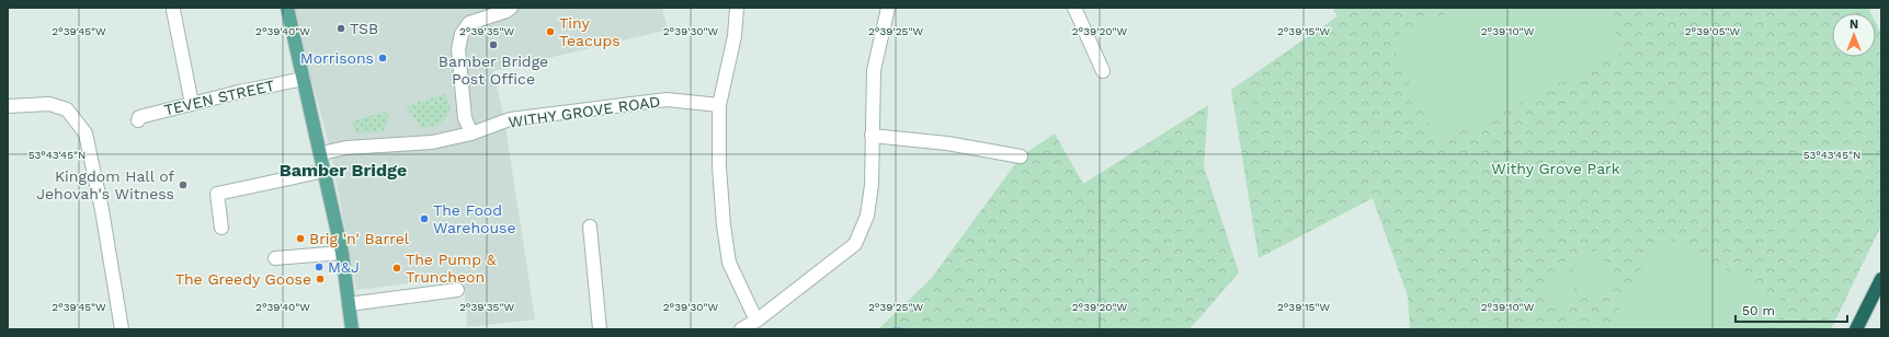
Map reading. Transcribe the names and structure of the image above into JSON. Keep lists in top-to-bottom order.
{
  "streets": {
    "street": ["TEVEN STREET", "WITHY GROVE ROAD"]
  },
  "districts": ["Bamber Bridge"],
  "parks": ["Withy Grove Park"],
  "places": [
    "TSB",
    "Tiny Teacups",
    "Bamber Bridge Post Office",
    "Morrisons",
    "Kingdom Hall of Jehovah's Witness",
    "The Food Warehouse",
    "Brig 'n' Barrel",
    "M&J",
    "The Pump & Truncheon",
    "The Greedy Goose"
  ],
  "scale_bar": "50 m",
  "north": "top",
  "coordinates": [
    "2°39'45\"W",
    "2°39'40\"W",
    "2°39'35\"W",
    "2°39'30\"W",
    "2°39'25\"W",
    "2°39'20\"W",
    "2°39'15\"W",
    "2°39'10\"W",
    "2°39'05\"W",
    "53°43'45\"N"
  ]
}
